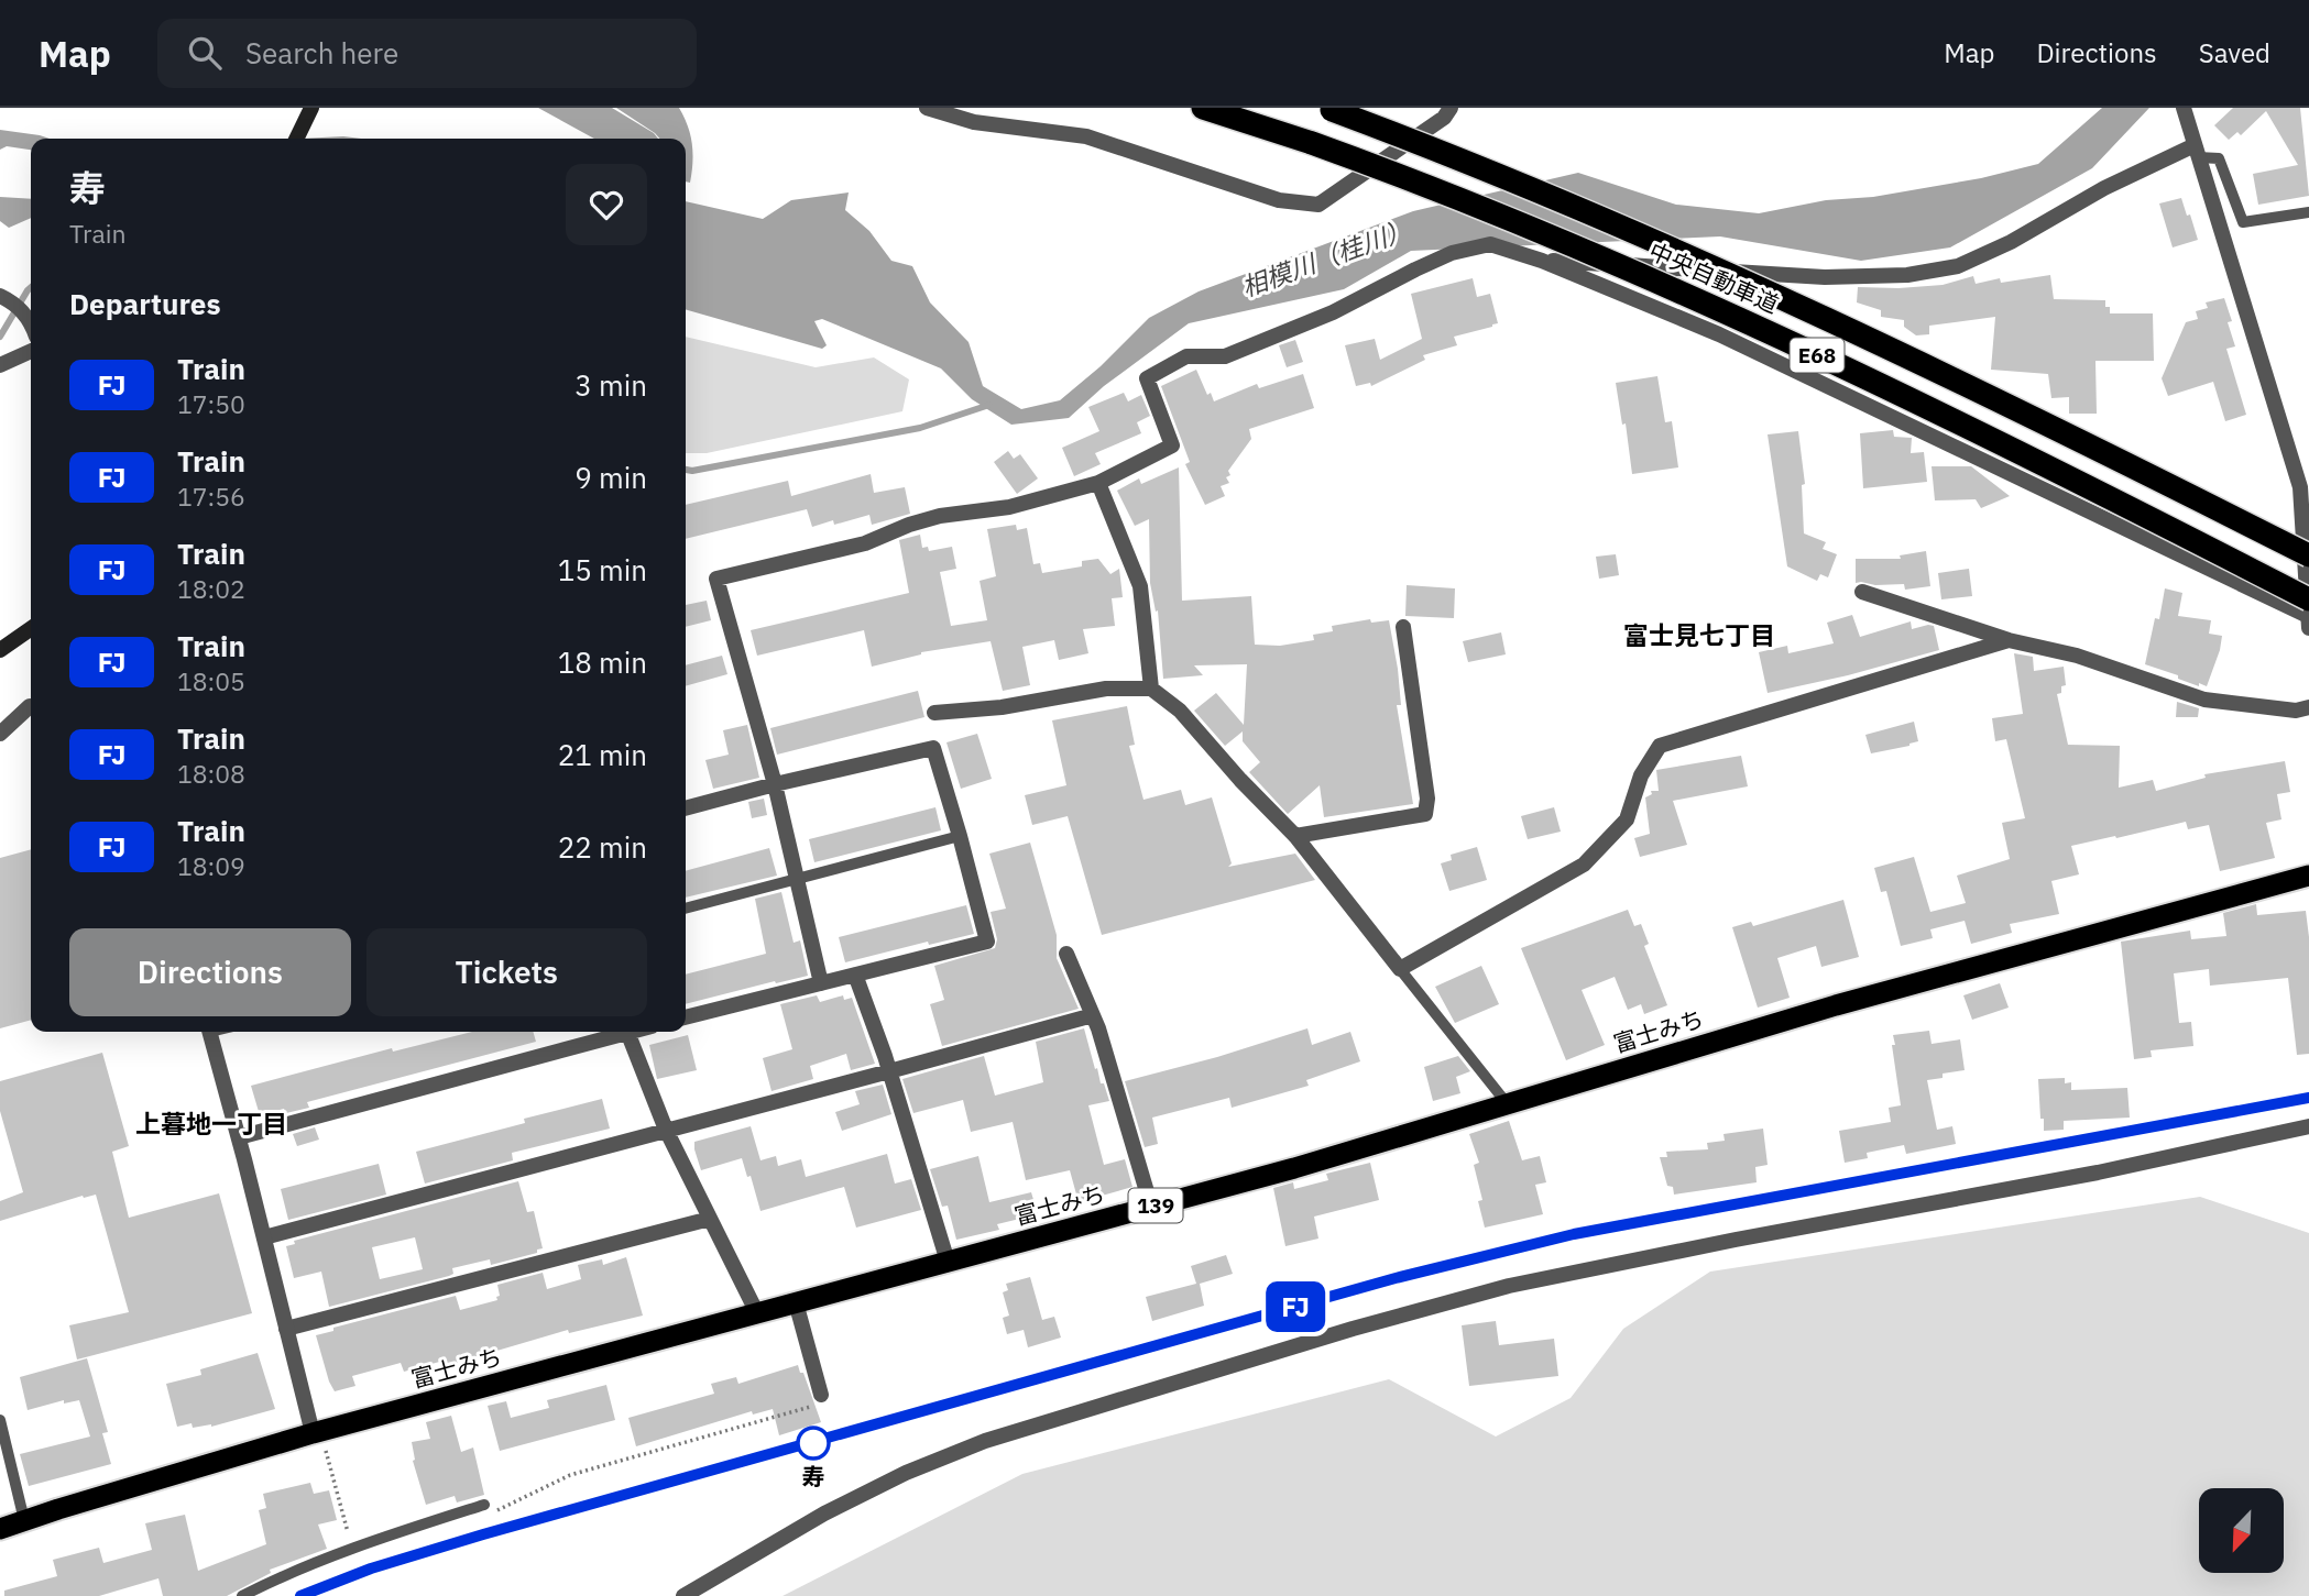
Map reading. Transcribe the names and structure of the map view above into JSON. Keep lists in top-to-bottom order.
{
  "streets": {
    "highway": [
      "中央自動車道",
      "E68",
      "富士みち",
      "139"
    ]
  },
  "districts": ["富士見七丁目", "上暮地一丁目"],
  "water": ["相模川（桂川）"],
  "places": ["寿"],
  "north": "bottom left",
  "page": {
    "header": "Map",
    "search": "Search here",
    "nav": ["Map", "Directions", "Saved"],
    "on_map": "FJ",
    "heading": [
      ["寿", "Train"],
      "Departures"
    ],
    "list": [
      {
        "mark": "FJ",
        "name": "Train",
        "note": "17:50",
        "value": "3 min"
      },
      {
        "mark": "FJ",
        "name": "Train",
        "note": "17:56",
        "value": "9 min"
      },
      {
        "mark": "FJ",
        "name": "Train",
        "note": "18:02",
        "value": "15 min"
      },
      {
        "mark": "FJ",
        "name": "Train",
        "note": "18:05",
        "value": "18 min"
      },
      {
        "mark": "FJ",
        "name": "Train",
        "note": "18:08",
        "value": "21 min"
      },
      {
        "mark": "FJ",
        "name": "Train",
        "note": "18:09",
        "value": "22 min"
      }
    ],
    "buttons": ["Directions", "Tickets"]
  }
}
